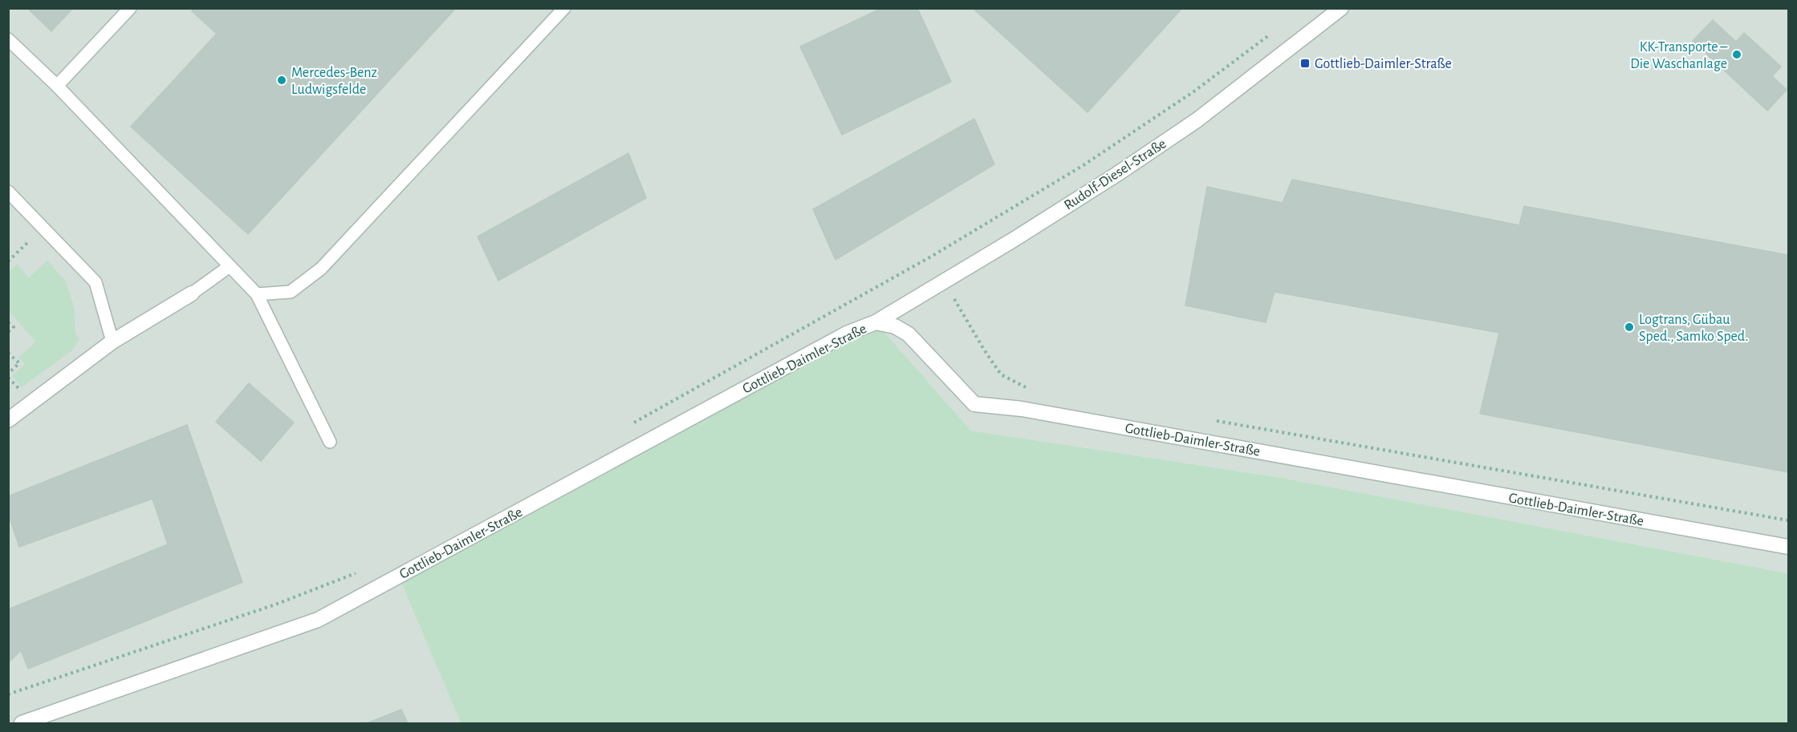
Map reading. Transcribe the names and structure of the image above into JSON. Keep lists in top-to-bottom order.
{
  "streets": {
    "street": ["Rudolf-Diesel-Straße", "Gottlieb-Daimler-Straße"]
  },
  "crossings": [
    ["Rudolf-Diesel-Straße", "Gottlieb-Daimler-Straße"]
  ],
  "places": {
    "other": ["KK-Transporte – Die Waschanlage", "Mercedes-Benz Ludwigsfelde", "Logtrans, Gübau Sped., Samko Sped."],
    "transit": ["Gottlieb-Daimler-Straße"]
  }
}
